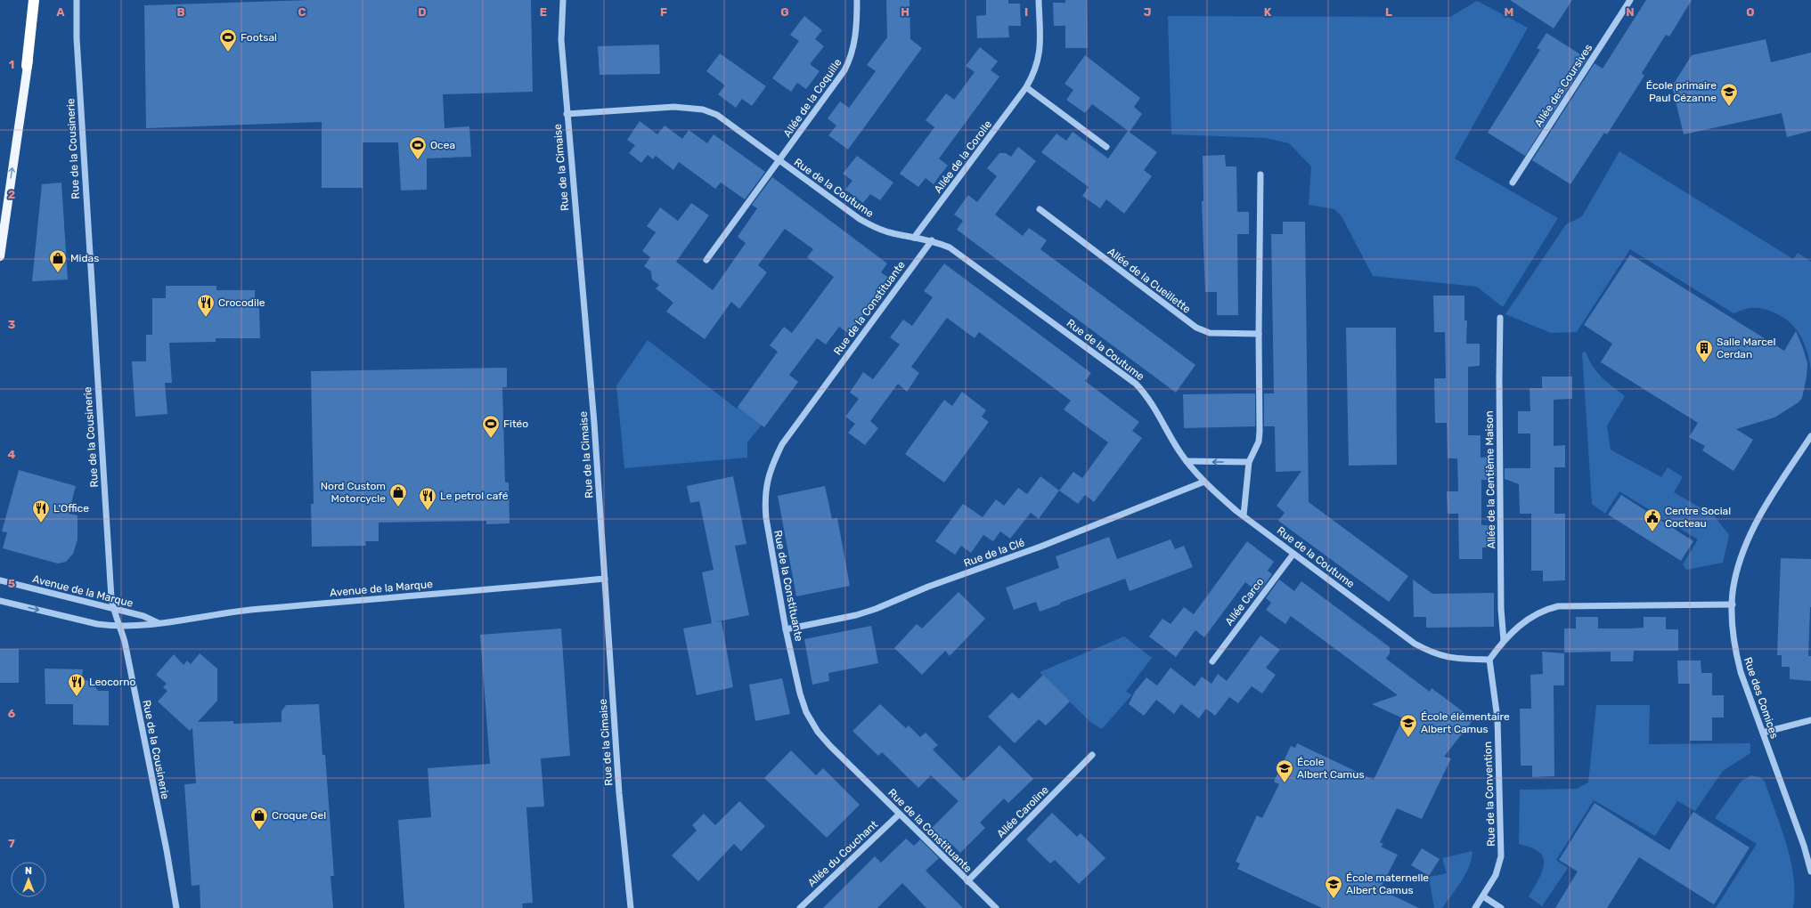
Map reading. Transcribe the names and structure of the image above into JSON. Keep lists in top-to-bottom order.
{
  "streets": {
    "street": [
      "Allée des Coursives",
      "Allée de la Coquille",
      "Rue de la Cousinerie",
      "Allée de la Corolle",
      "Rue de la Cimaise",
      "Rue de la Coutume",
      "Allée de la Cueillette",
      "Rue de la Constituante",
      "Allée de la Centième Maison",
      "Rue de la Clé",
      "Avenue de la Marque",
      "Allée Carco",
      "Rue des Comices",
      "Rue de la Convention",
      "Allée Caroline",
      "Allée du Couchant"
    ]
  },
  "crossings": [
    ["Allée de la Coquille", "Rue de la Coutume"],
    ["Rue de la Cousinerie", "Avenue de la Marque"],
    ["Allée de la Corolle", "Rue de la Coutume"],
    ["Rue de la Cimaise", "Rue de la Coutume"],
    ["Rue de la Cimaise", "Avenue de la Marque"],
    ["Rue de la Coutume", "Rue de la Constituante"],
    ["Rue de la Coutume", "Rue de la Clé"],
    ["Rue de la Coutume", "Allée Carco"],
    ["Rue de la Coutume", "Rue de la Convention"],
    ["Rue de la Constituante", "Rue de la Clé"],
    ["Rue de la Constituante", "Allée Caroline"],
    ["Rue de la Constituante", "Allée du Couchant"]
  ],
  "places": {
    "sports": ["Footsal", "Ocea", "Fitéo"],
    "school or university": [
      "École primaire Paul Cézanne",
      "École élémentaire Albert Camus",
      "École Albert Camus",
      "École maternelle Albert Camus"
    ],
    "shop": ["Midas", "Nord Custom Motorcycle", "Croque Gel"],
    "restaurant": [
      "Crocodile",
      "Le petrol café",
      "L'Office",
      "Leocorno"
    ],
    "building": ["Salle Marcel Cerdan"],
    "public building": ["Centre Social Cocteau"]
  },
  "north": "top",
  "grid": {
    "columns": [
      "A",
      "B",
      "C",
      "D",
      "E",
      "F",
      "G",
      "H",
      "I",
      "J",
      "K",
      "L",
      "M",
      "N",
      "O"
    ],
    "rows": [
      "1",
      "2",
      "3",
      "4",
      "5",
      "6",
      "7"
    ]
  }
}
